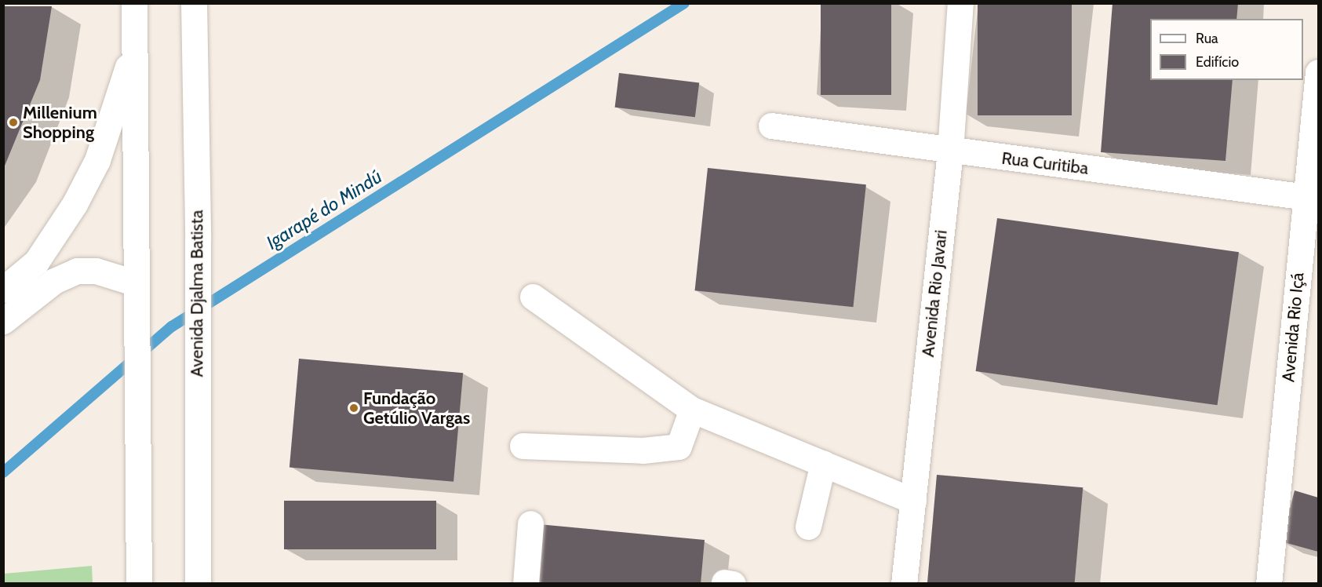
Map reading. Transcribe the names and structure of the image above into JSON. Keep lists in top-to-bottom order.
{
  "streets": {
    "street": [
      "Rua Curitiba",
      "Avenida Djalma Batista",
      "Avenida Rio Javari",
      "Avenida Rio Içá"
    ]
  },
  "crossings": [
    ["Rua Curitiba", "Avenida Rio Javari"],
    ["Rua Curitiba", "Avenida Rio Içá"]
  ],
  "water": ["Igarapé do Mindú"],
  "places": ["Millenium Shopping", "Fundação Getúlio Vargas"],
  "legend": ["Rua", "Edifício"]
}
